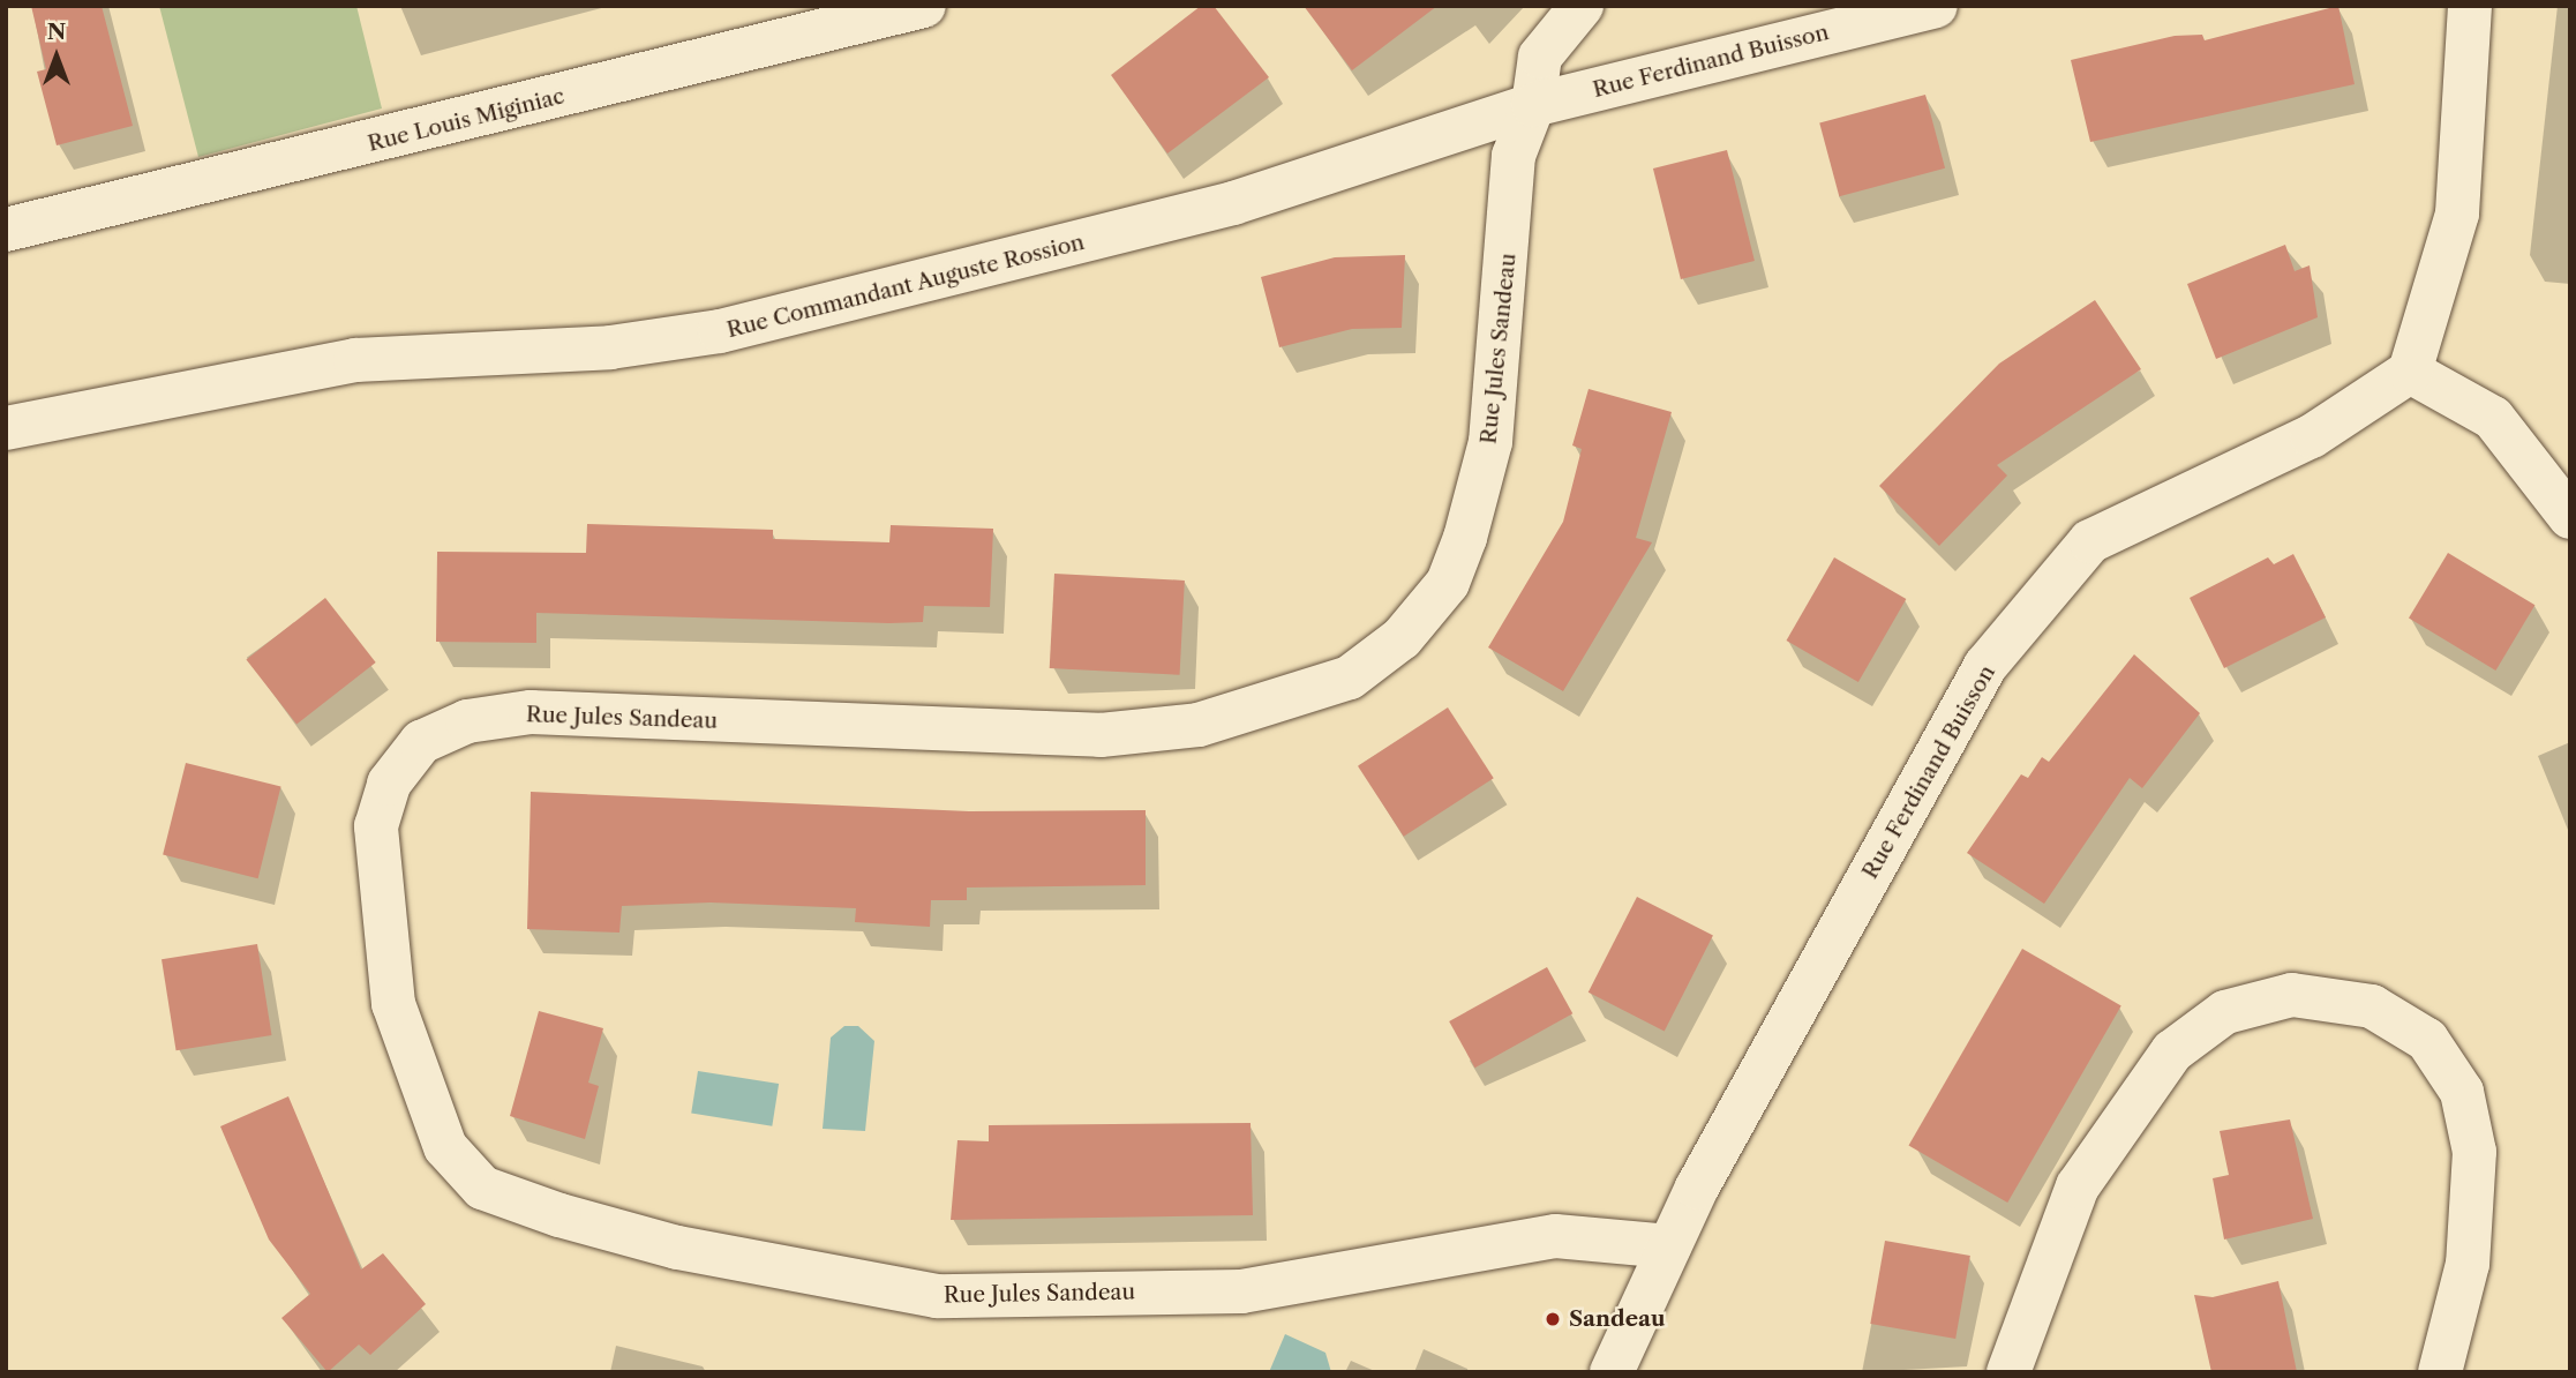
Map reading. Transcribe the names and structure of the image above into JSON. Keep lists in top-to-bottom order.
{
  "streets": {
    "street": [
      "Rue Ferdinand Buisson",
      "Rue Louis Miginiac",
      "Rue Commandant Auguste Rossion",
      "Rue Jules Sandeau"
    ]
  },
  "crossings": [
    ["Rue Ferdinand Buisson", "Rue Commandant Auguste Rossion"],
    ["Rue Ferdinand Buisson", "Rue Jules Sandeau"],
    ["Rue Commandant Auguste Rossion", "Rue Jules Sandeau"]
  ],
  "places": ["Sandeau"],
  "north": "top"
}
